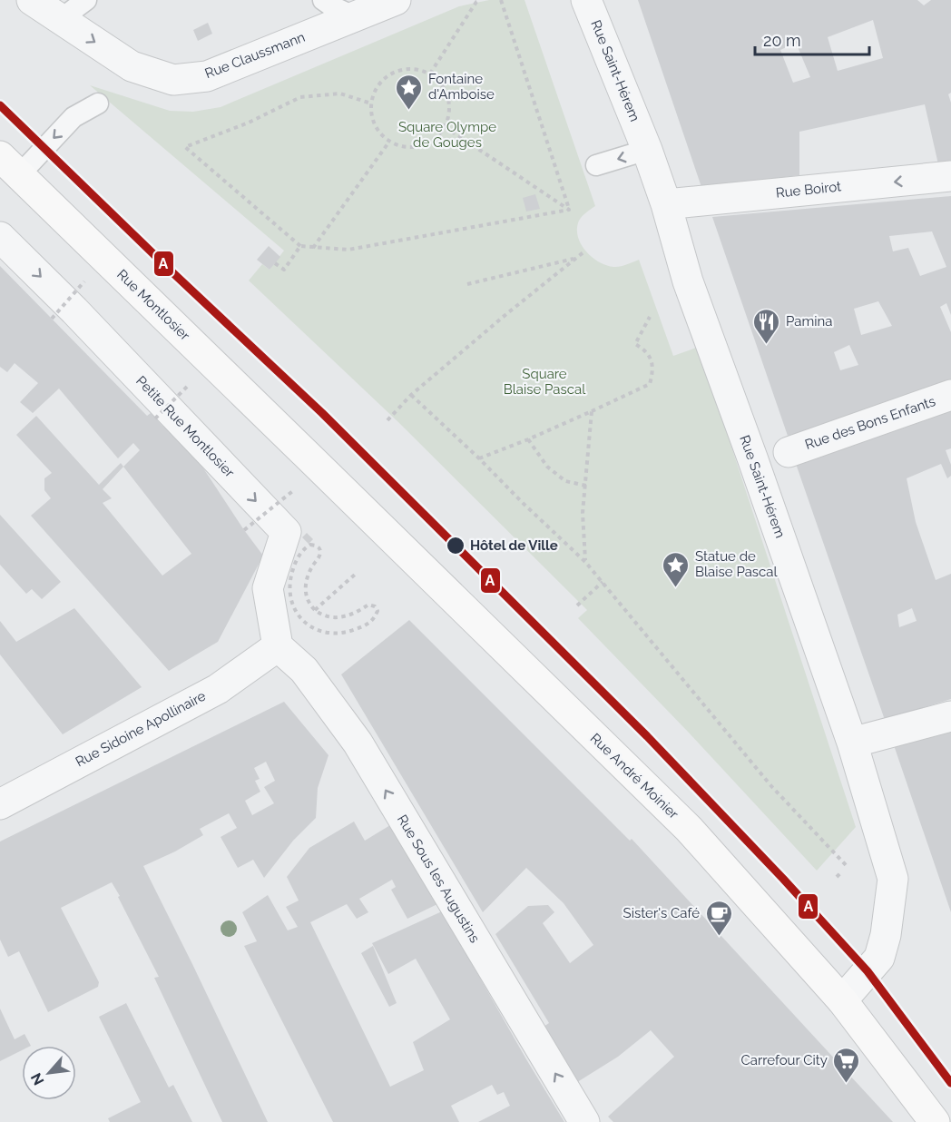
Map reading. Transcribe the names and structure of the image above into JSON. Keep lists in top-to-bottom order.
{
  "streets": {
    "main road": ["Rue Montlosier", "Rue André Moinier"],
    "street": [
      "Rue Claussmann",
      "Rue Saint-Hérem",
      "Rue Boirot",
      "Rue des Bons Enfants",
      "Petite Rue Montlosier",
      "Rue Sidoine Apollinaire",
      "Rue Sous les Augustins"
    ]
  },
  "crossings": [
    ["Rue Saint-Hérem", "Rue Boirot"],
    ["Rue Saint-Hérem", "Rue André Moinier"],
    ["Rue Montlosier", "Rue André Moinier"],
    ["Petite Rue Montlosier", "Rue Sidoine Apollinaire"],
    ["Petite Rue Montlosier", "Rue Sous les Augustins"],
    ["Rue Sidoine Apollinaire", "Rue Sous les Augustins"]
  ],
  "one_way": [
    "Rue Claussmann",
    "Rue Boirot",
    "Petite Rue Montlosier",
    "Rue Sous les Augustins"
  ],
  "parks": ["Square Olympe de Gouges", "Square Blaise Pascal"],
  "places": {
    "place": ["Fontaine d'Amboise", "Statue de Blaise Pascal"],
    "restaurant": ["Pamina"],
    "other": ["Hôtel de Ville"],
    "cafe": ["Sister's Café"],
    "supermarket": ["Carrefour City"]
  },
  "lines": ["transit line A"],
  "scale_bar": "20 m",
  "north": "bottom left"
}
